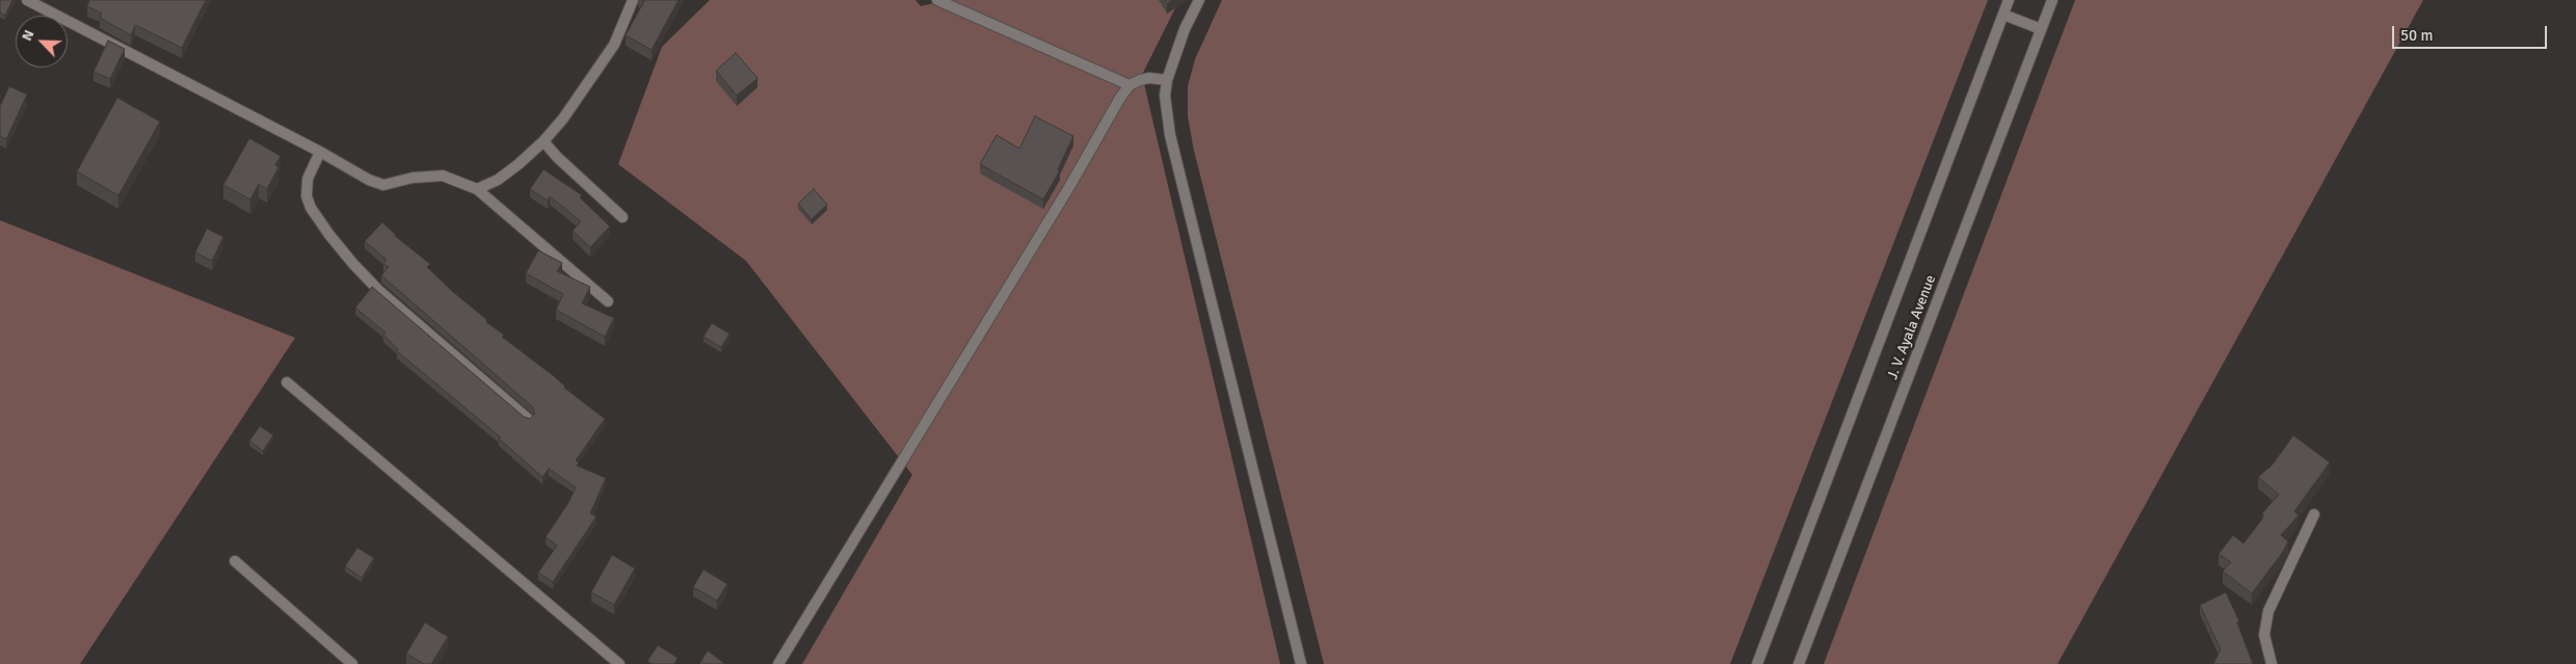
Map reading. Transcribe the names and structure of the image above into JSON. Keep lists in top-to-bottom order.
{
  "streets": {
    "street": ["J. V. Ayala Avenue"]
  },
  "scale_bar": "50 m",
  "north": "top left"
}
